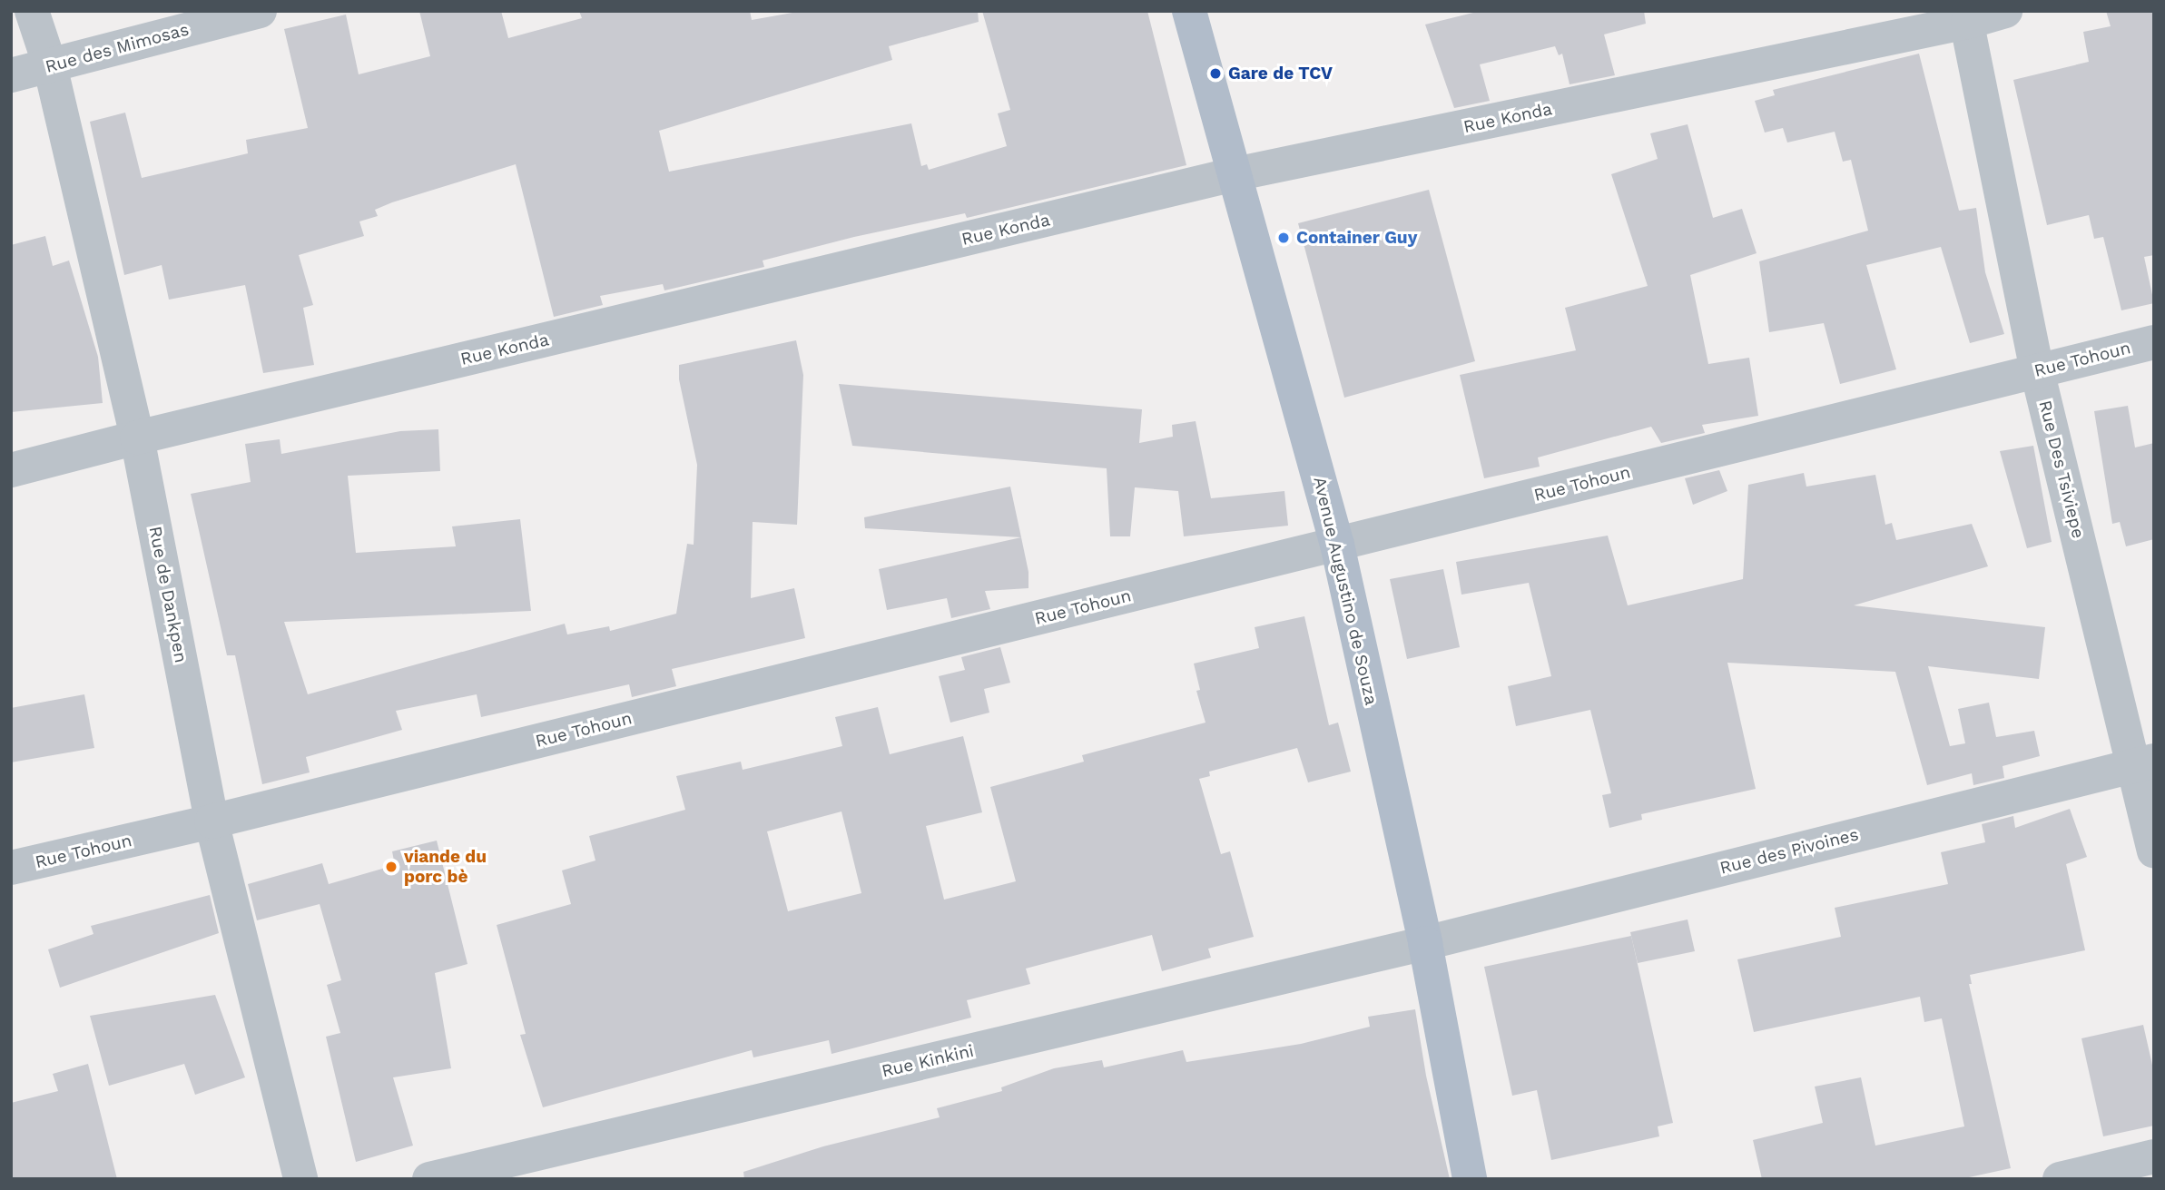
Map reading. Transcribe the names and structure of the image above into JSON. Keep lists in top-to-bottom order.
{
  "streets": {
    "main road": ["Avenue Augustino de Souza"],
    "street": [
      "Rue des Mimosas",
      "Rue Konda",
      "Rue Tohoun",
      "Rue Des Tsiviepe",
      "Rue de Dankpen",
      "Rue des Pivoines",
      "Rue Kinkini"
    ]
  },
  "crossings": [
    ["Rue des Mimosas", "Rue de Dankpen"],
    ["Rue Konda", "Rue Des Tsiviepe"],
    ["Rue Konda", "Avenue Augustino de Souza"],
    ["Rue Konda", "Rue de Dankpen"],
    ["Rue Tohoun", "Rue Des Tsiviepe"],
    ["Rue Tohoun", "Avenue Augustino de Souza"],
    ["Rue Tohoun", "Rue de Dankpen"],
    ["Rue Des Tsiviepe", "Rue des Pivoines"],
    ["Avenue Augustino de Souza", "Rue des Pivoines"],
    ["Avenue Augustino de Souza", "Rue Kinkini"],
    ["Rue des Pivoines", "Rue Kinkini"]
  ],
  "places": ["Gare de TCV", "Container Guy", "viande du porc bè"]
}
